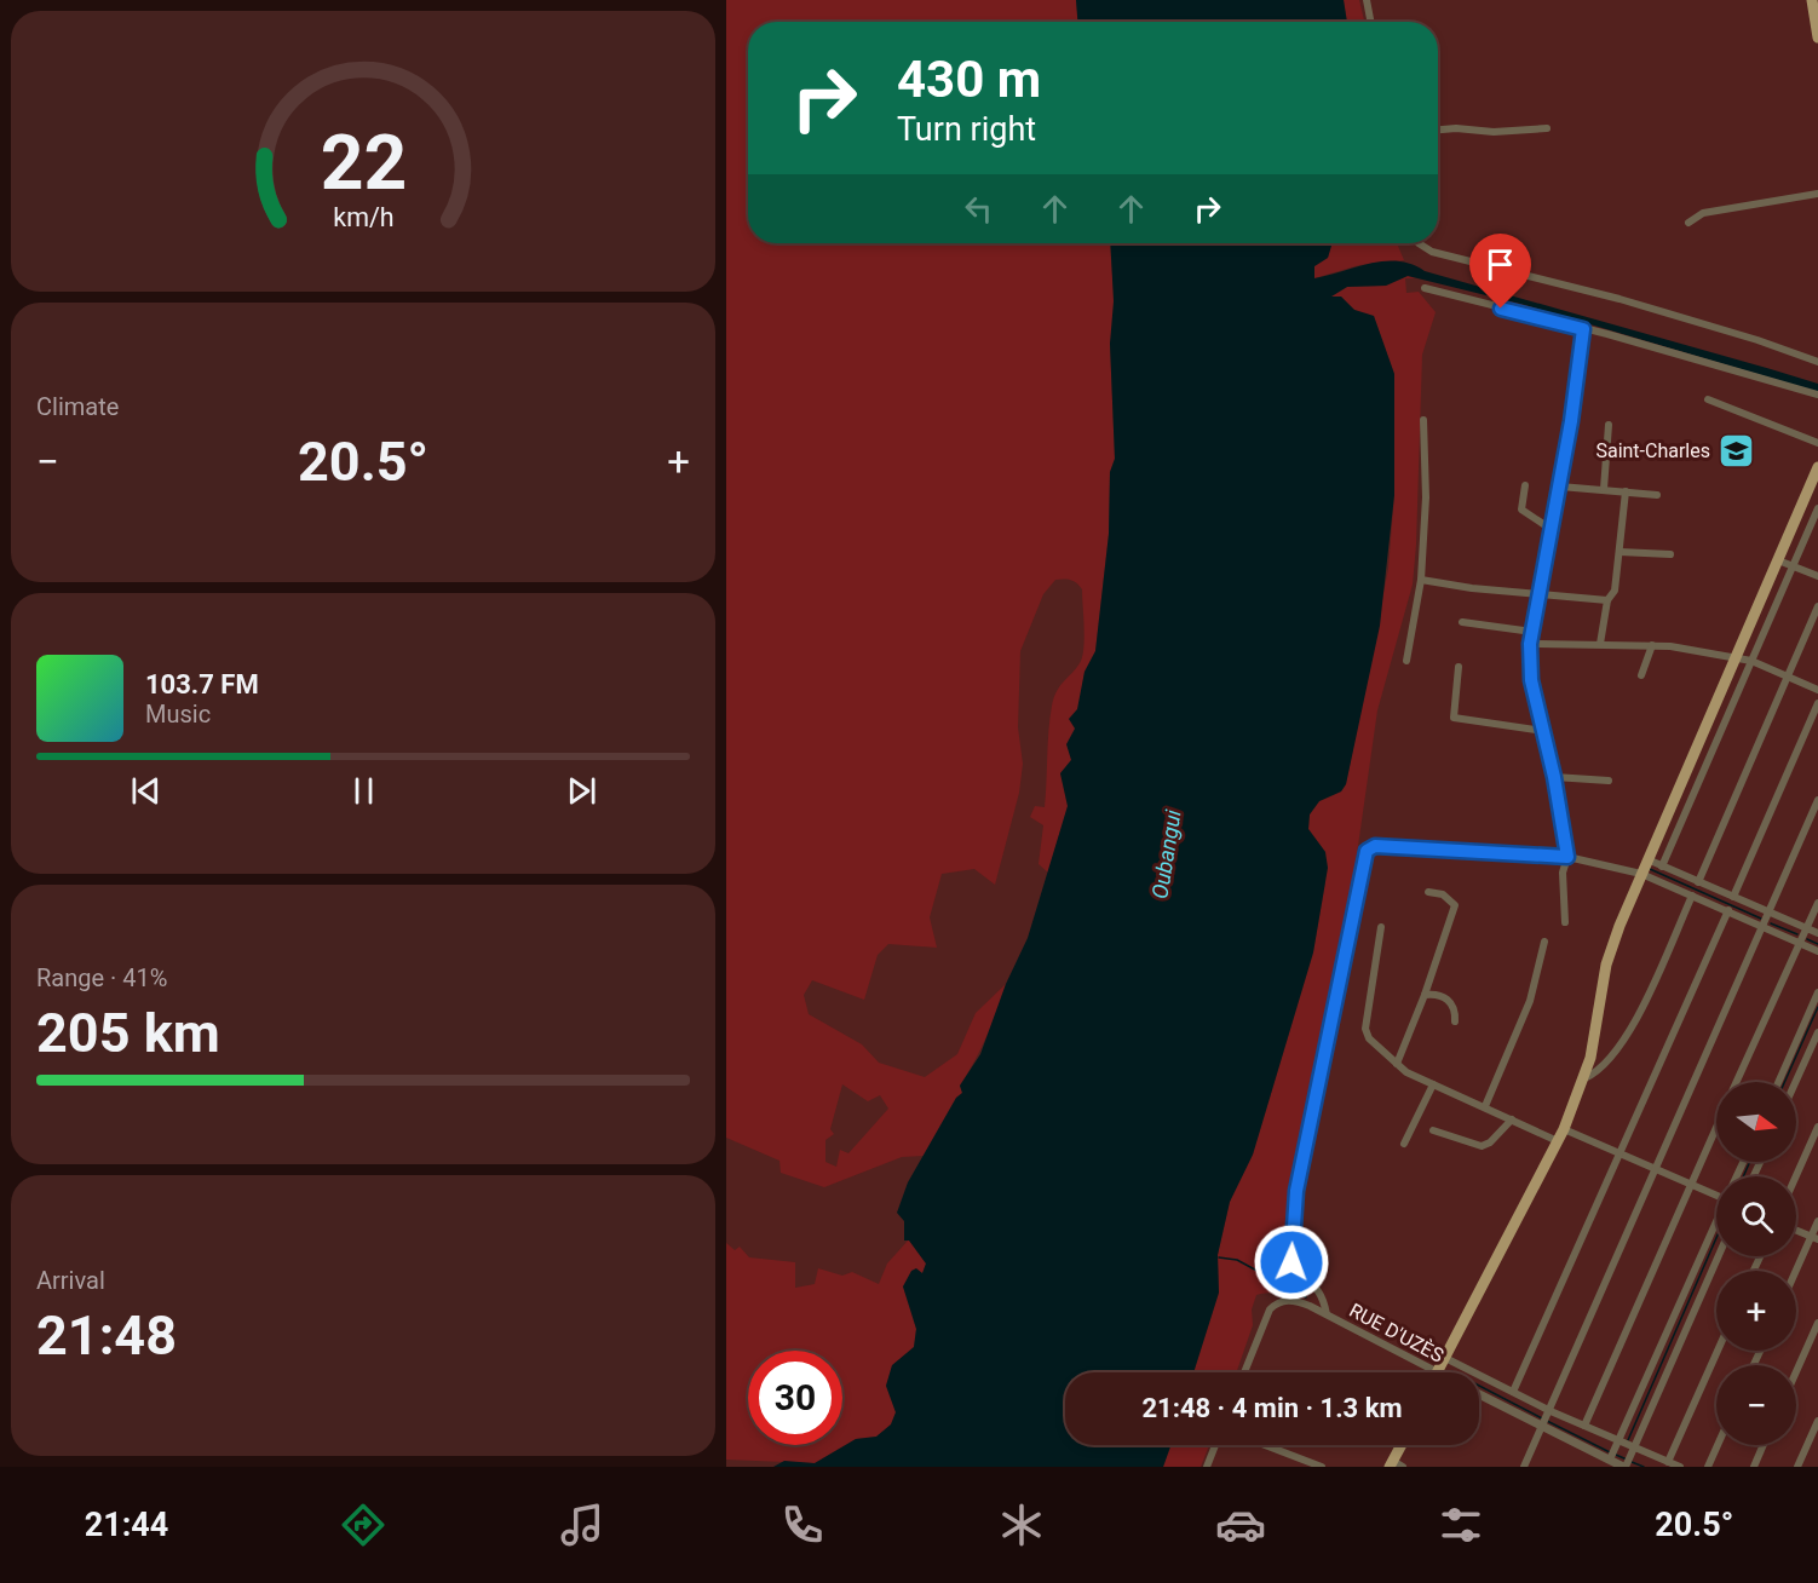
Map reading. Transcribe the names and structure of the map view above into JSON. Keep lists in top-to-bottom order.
{
  "streets": {
    "street": ["RUE D'UZÈS"]
  },
  "water": ["Oubangui"],
  "places": {
    "school or university": ["Saint-Charles"]
  },
  "north": "right",
  "page": {
    "turn": ["430 m", "Turn right"],
    "tile": [
      "Climate",
      ["Range · 41%", "205 km"],
      ["Arrival", "21:48"]
    ],
    "heat": ["−", "20.5°", "+"],
    "song": ["103.7 FM", "Music"],
    "map_buttons": ["+", "−"],
    "limit": "30",
    "trip": "21:48 · 4 min · 1.3 km",
    "tabs": ["21:44", "20.5°"],
    "gauge": ["22", "km/h"]
  }
}
